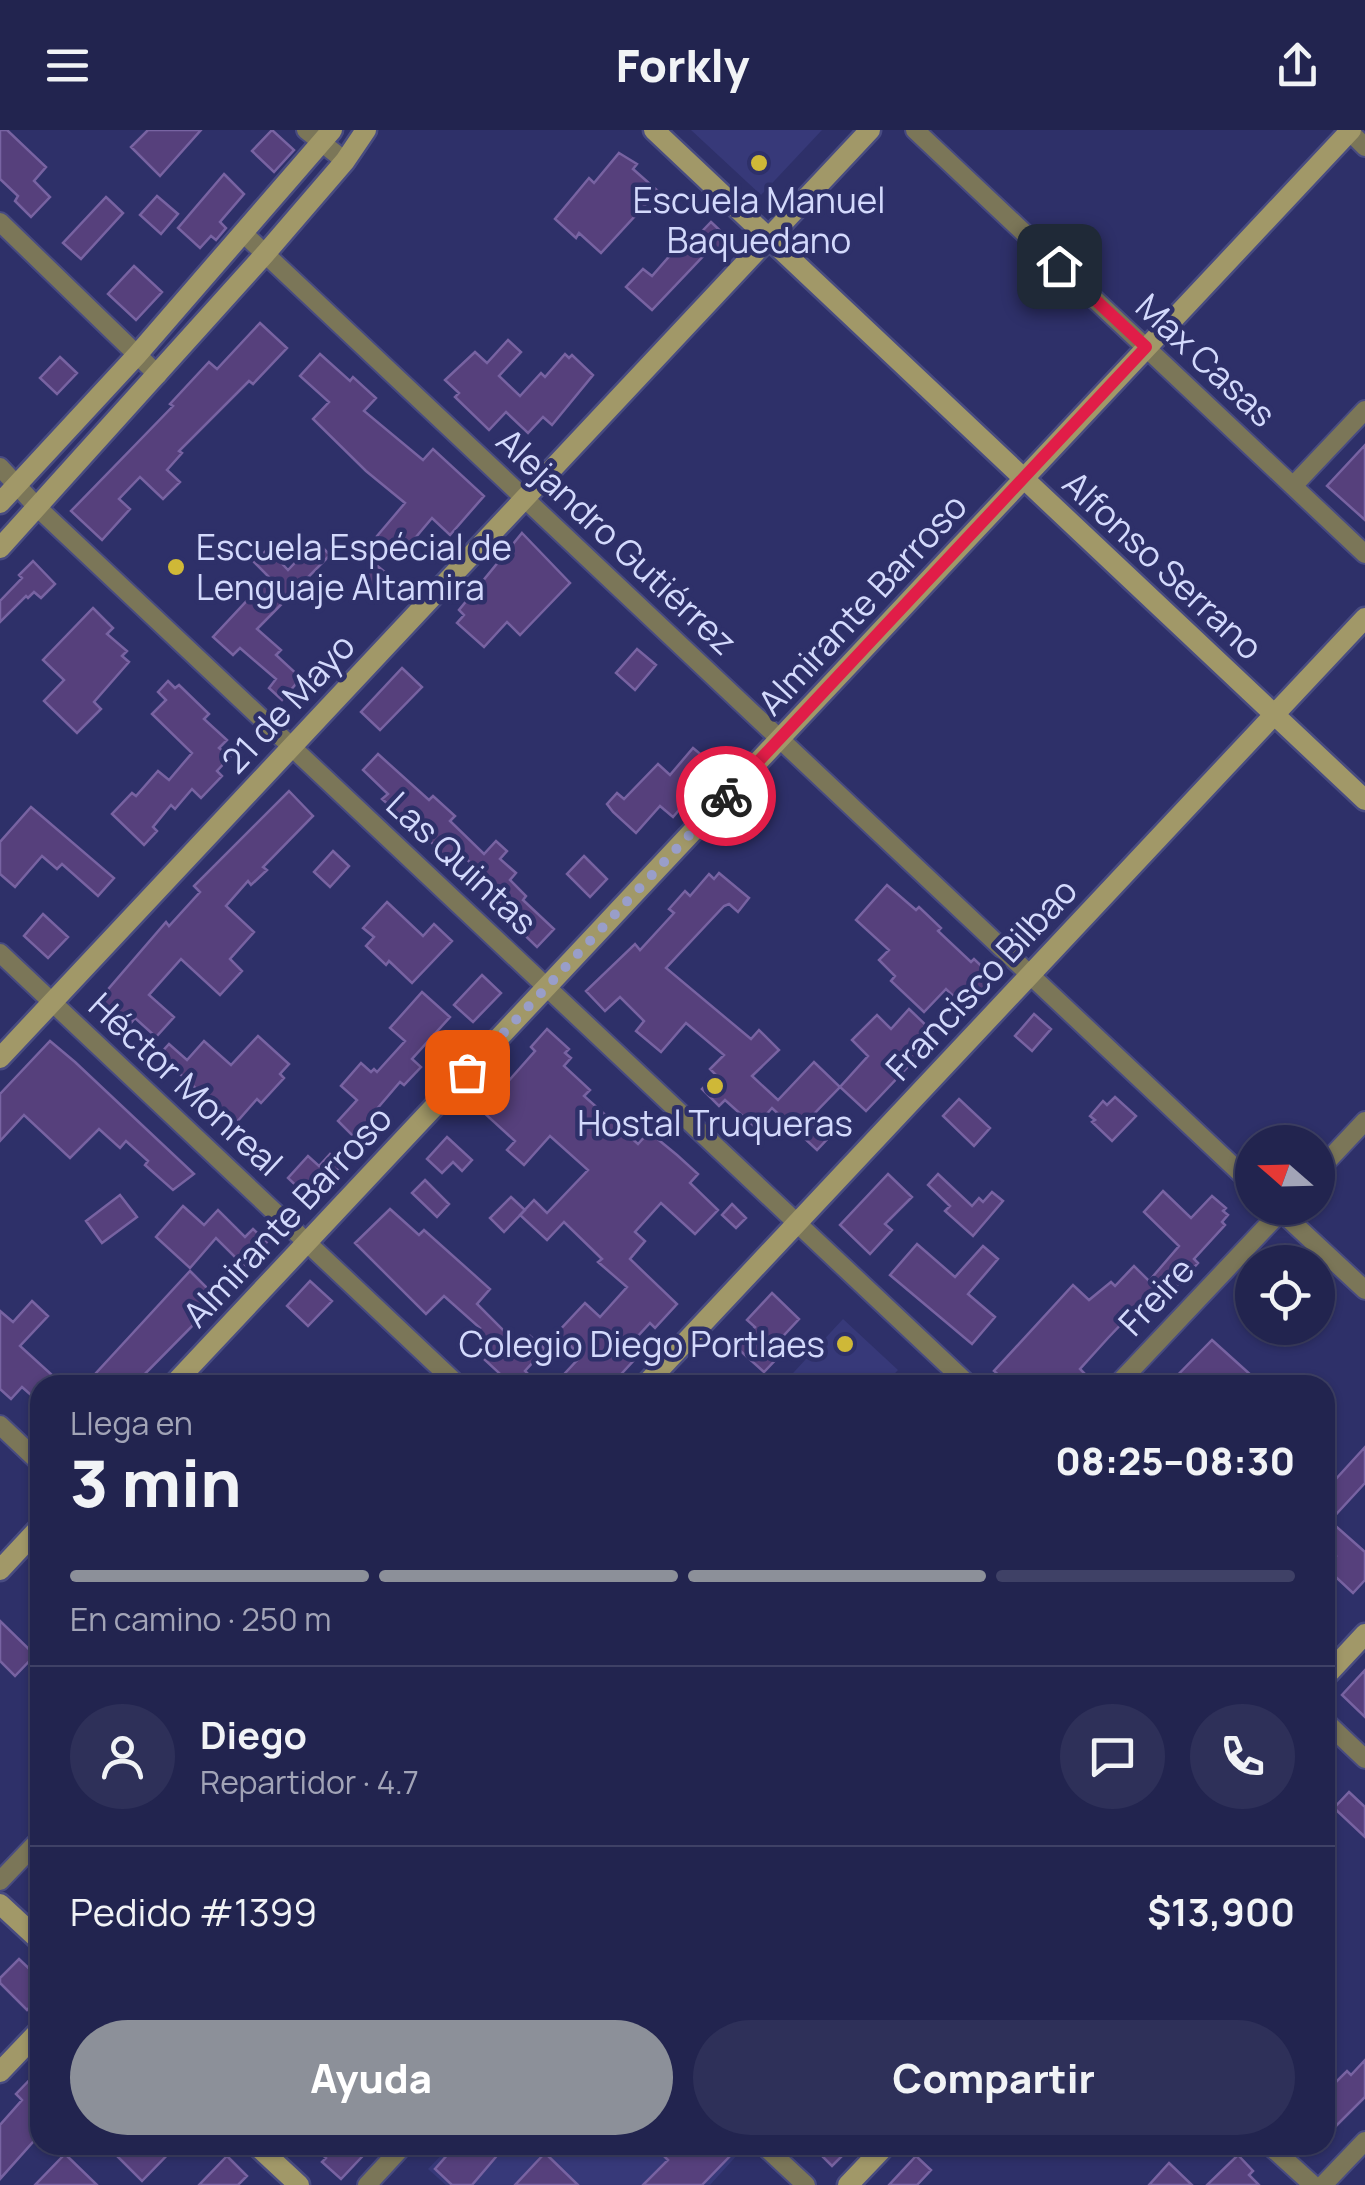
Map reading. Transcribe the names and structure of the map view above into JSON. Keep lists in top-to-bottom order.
{
  "streets": {
    "street": [
      "Max Casas",
      "Alejandro Gutiérrez",
      "Alfonso Serrano",
      "Almirante Barroso",
      "21 de Mayo",
      "Las Quintas",
      "Francisco Bilbao",
      "Héctor Monreal",
      "Freire"
    ]
  },
  "crossings": [
    ["Max Casas", "Almirante Barroso"],
    ["Alejandro Gutiérrez", "Almirante Barroso"],
    ["Alejandro Gutiérrez", "21 de Mayo"],
    ["Alejandro Gutiérrez", "Francisco Bilbao"],
    ["Alfonso Serrano", "Almirante Barroso"],
    ["Alfonso Serrano", "21 de Mayo"],
    ["Alfonso Serrano", "Francisco Bilbao"],
    ["Almirante Barroso", "Las Quintas"],
    ["Almirante Barroso", "Héctor Monreal"],
    ["21 de Mayo", "Las Quintas"],
    ["21 de Mayo", "Héctor Monreal"],
    ["Las Quintas", "Francisco Bilbao"]
  ],
  "places": [
    "Escuela Manuel Baquedano",
    "Escuela Espécial de Lenguaje Altamira",
    "Hostal Truqueras",
    "Colegio Diego Portlaes"
  ],
  "north": "left",
  "page": {
    "header": "Forkly",
    "heading": ["3 min", "Llega en", "08:25–08:30"],
    "panel": [
      "Diego",
      "Repartidor · 4.7",
      "Pedido #1399",
      "$13,900"
    ],
    "bar": "En camino · 250 m",
    "buttons": ["Ayuda", "Compartir"]
  }
}
